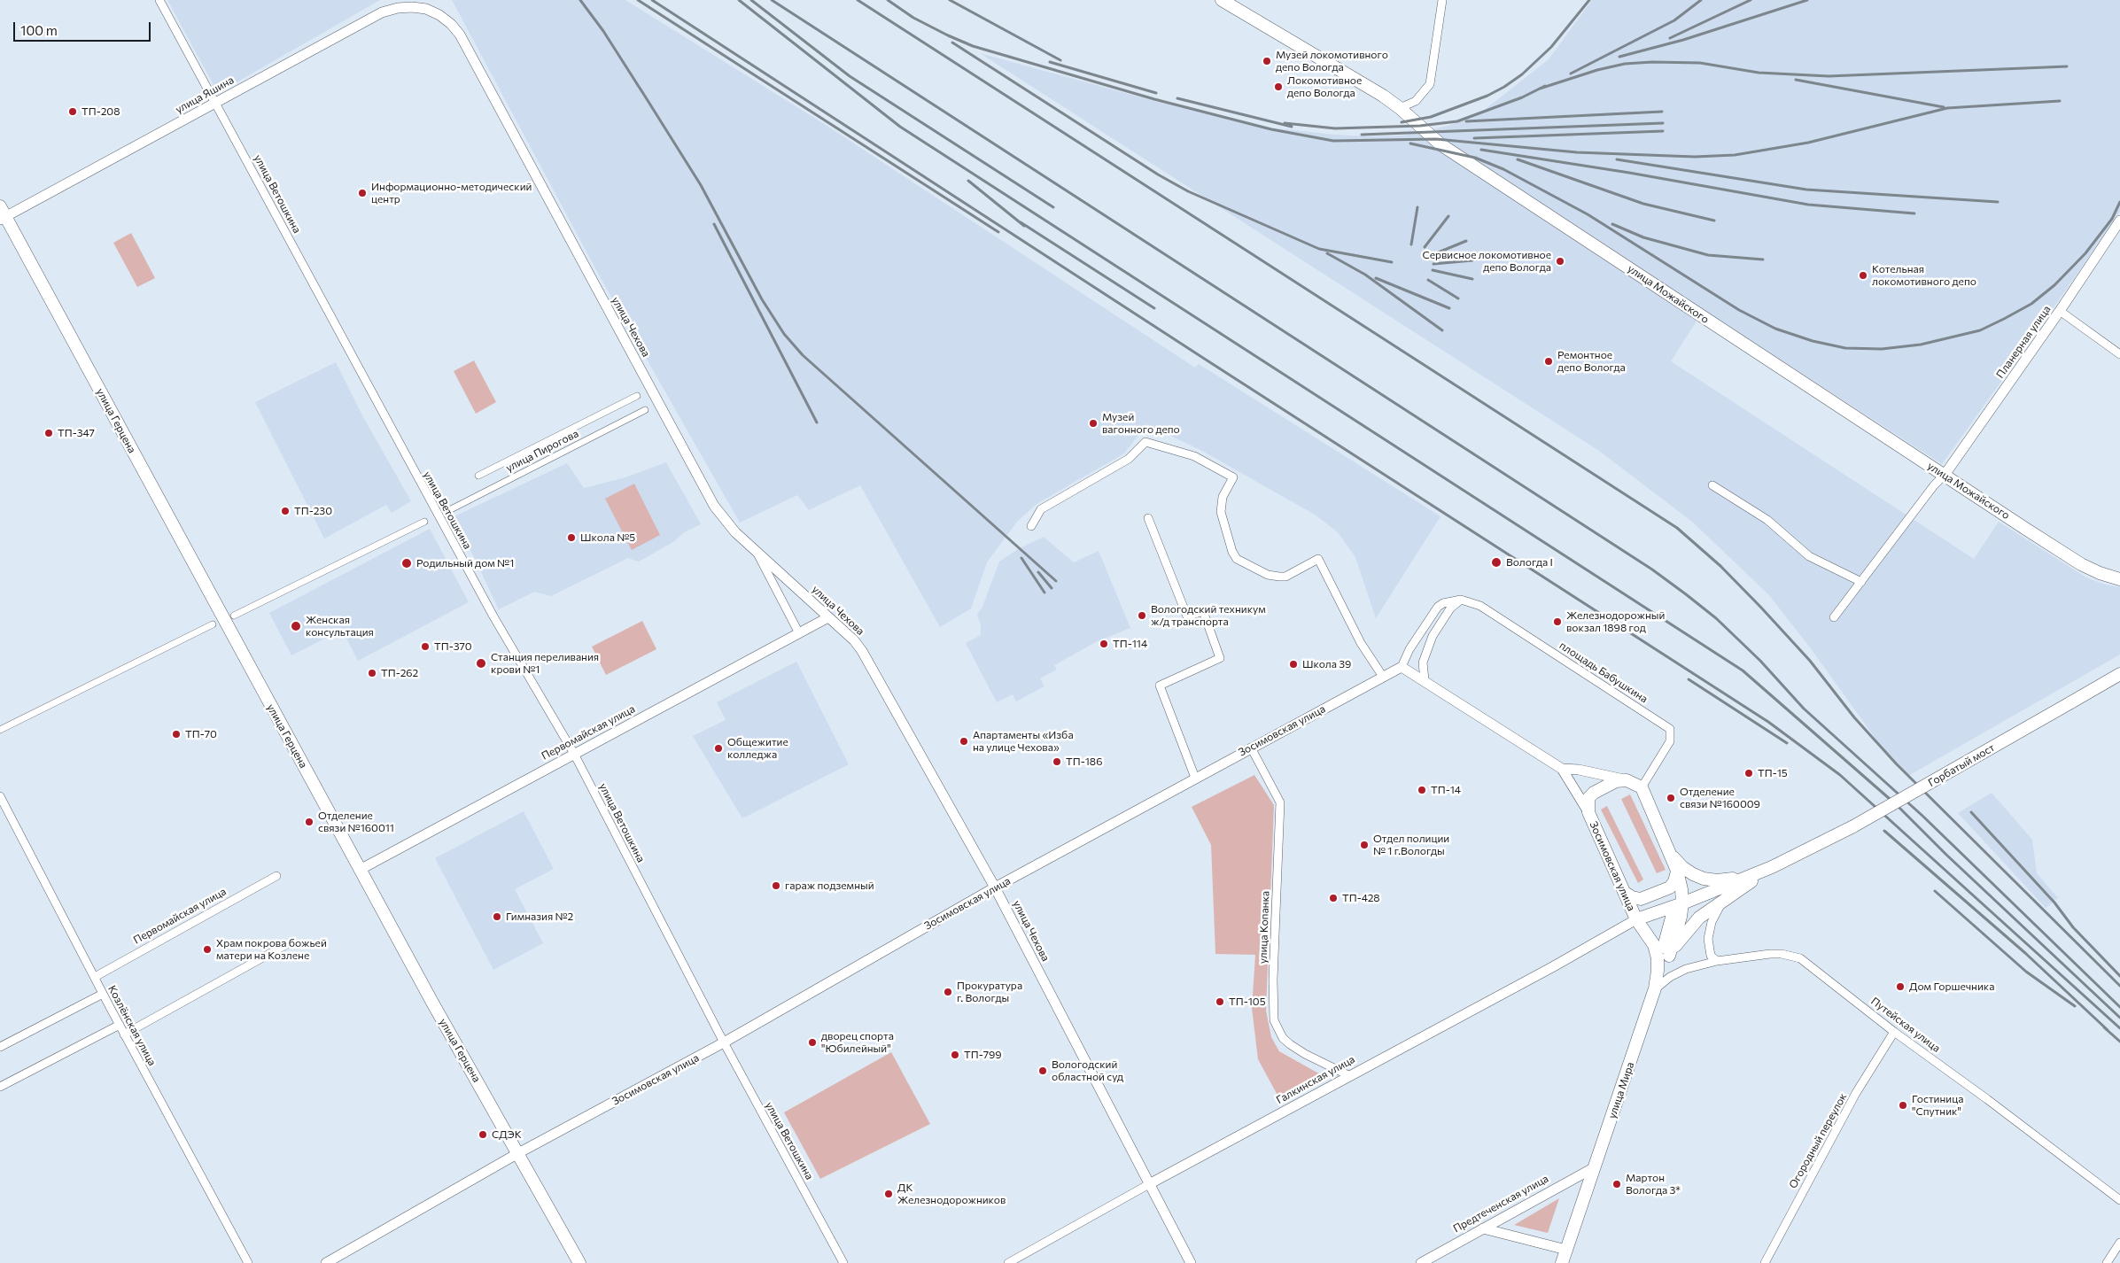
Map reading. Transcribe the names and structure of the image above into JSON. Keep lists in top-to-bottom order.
{
  "streets": {
    "main road": [
      "улица Можайского",
      "улица Герцена",
      "Зосимовская улица",
      "Горбатый мост",
      "улица Мира"
    ],
    "street": [
      "улица Яшина",
      "улица Ветошкина",
      "улица Чехова",
      "Планерная улица",
      "улица Пирогова",
      "площадь Бабушкина",
      "Первомайская улица",
      "улица Копанка",
      "Путейская улица",
      "Козлёнская улица",
      "Галкинская улица",
      "Огородный переулок",
      "Предтеченская улица"
    ]
  },
  "crossings": [
    ["улица Яшина", "улица Ветошкина"],
    ["улица Яшина", "улица Чехова"],
    ["улица Яшина", "улица Герцена"],
    ["улица Ветошкина", "Зосимовская улица"],
    ["улица Ветошкина", "Первомайская улица"],
    ["улица Можайского", "Планерная улица"],
    ["улица Чехова", "Зосимовская улица"],
    ["улица Чехова", "Первомайская улица"],
    ["улица Чехова", "Галкинская улица"],
    ["улица Герцена", "Зосимовская улица"],
    ["улица Герцена", "Первомайская улица"],
    ["Зосимовская улица", "улица Копанка"],
    ["Зосимовская улица", "Галкинская улица"],
    ["Зосимовская улица", "улица Мира"],
    ["Первомайская улица", "Козлёнская улица"],
    ["улица Копанка", "Галкинская улица"],
    ["Путейская улица", "улица Мира"],
    ["Путейская улица", "Огородный переулок"],
    ["Галкинская улица", "улица Мира"],
    ["улица Мира", "Предтеченская улица"]
  ],
  "places": [
    "Музей локомотивного депо Вологда",
    "Локомотивное депо Вологда",
    "ТП-208",
    "Информационно-методический центр",
    "Сервисное локомотивное депо Вологда",
    "Котельная локомотивного депо",
    "Ремонтное депо Вологда",
    "Музей вагонного депо",
    "ТП-347",
    "ТП-230",
    "Школа №5",
    "Вологда I",
    "Родильный дом №1",
    "Вологодский техникум ж/д транспорта",
    "Железнодорожный вокзал 1898 год",
    "Женская консультация",
    "ТП-114",
    "ТП-370",
    "Станция переливания крови №1",
    "Школа 39",
    "ТП-262",
    "ТП-70",
    "Апартаменты «Изба на улице Чехова»",
    "Общежитие колледжа",
    "ТП-186",
    "ТП-15",
    "ТП-14",
    "Отделение связи №160009",
    "Отделение связи №160011",
    "Отдел полиции № 1 г.Вологды",
    "гараж подземный",
    "ТП-428",
    "Гимназия №2",
    "Храм покрова божьей матери на Козлене",
    "Дом Горшечника",
    "Прокуратура г. Вологды",
    "ТП-105",
    "дворец спорта \"Юбилейный\"",
    "ТП-799",
    "Вологодский областной суд",
    "Гостиница \"Спутник\"",
    "СДЭК",
    "Мартон Вологда 3*",
    "ДК Железнодорожников"
  ],
  "scale_bar": "100 m"
}
